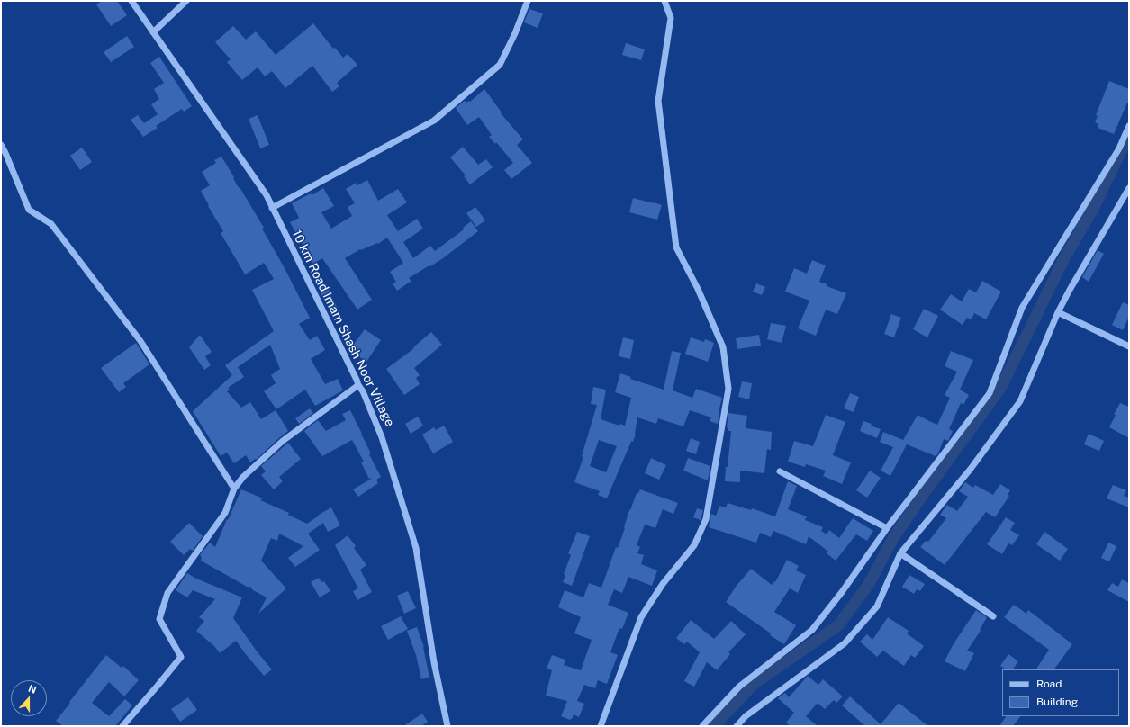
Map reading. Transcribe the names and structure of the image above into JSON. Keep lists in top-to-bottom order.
{
  "streets": {
    "street": ["10 km Road Imam Shash Noor Village"]
  },
  "legend": ["Road", "Building"],
  "north": "top"
}
